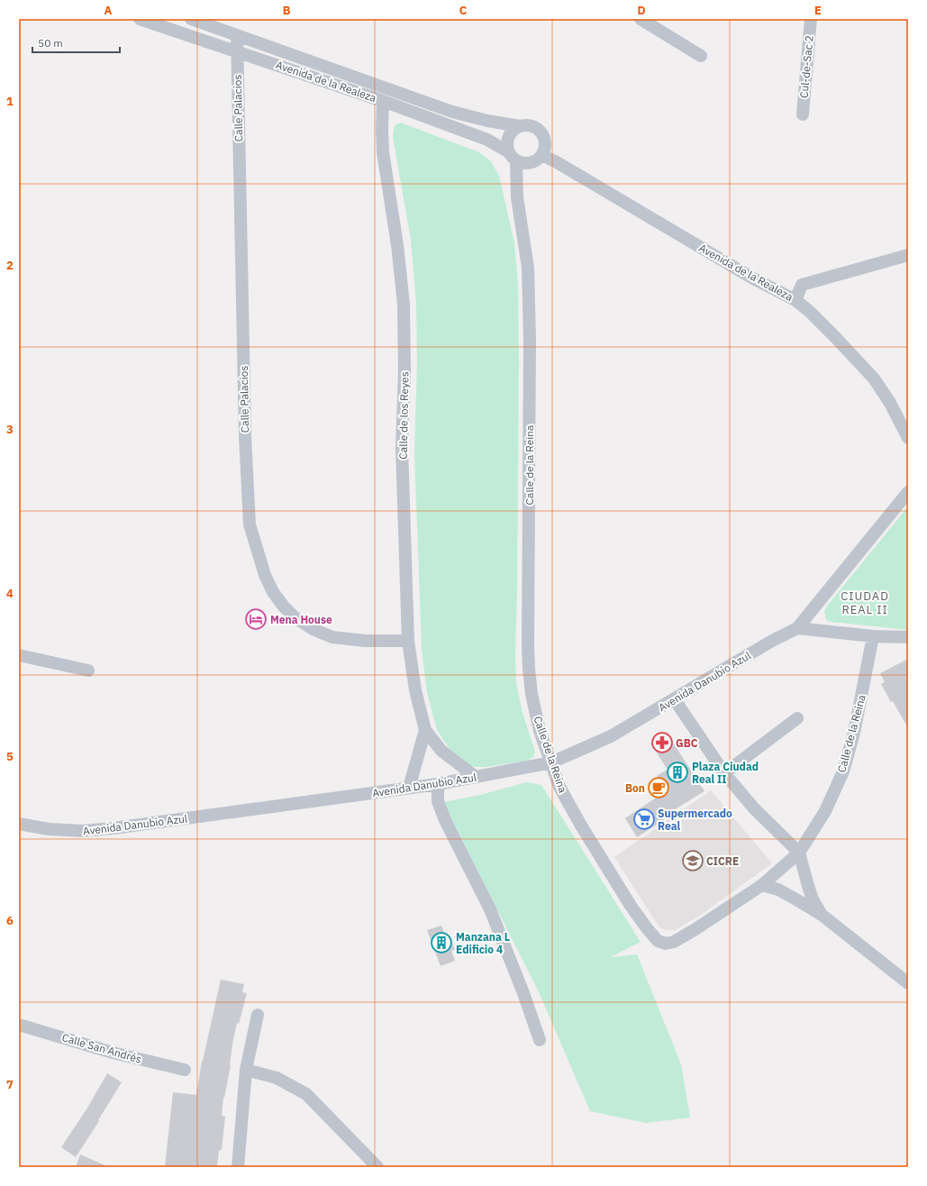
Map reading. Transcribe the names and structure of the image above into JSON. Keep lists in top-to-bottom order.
{
  "streets": {
    "street": [
      "Cul-de-Sac 2",
      "Avenida de la Realeza",
      "Calle Palacios",
      "Calle de los Reyes",
      "Calle de la Reina",
      "Avenida Danubio Azul",
      "Calle San Andrés"
    ]
  },
  "crossings": [
    ["Avenida de la Realeza", "Calle Palacios"],
    ["Avenida de la Realeza", "Calle de los Reyes"],
    ["Avenida de la Realeza", "Calle de la Reina"],
    ["Calle Palacios", "Calle de los Reyes"],
    ["Calle de los Reyes", "Avenida Danubio Azul"],
    ["Calle de la Reina", "Avenida Danubio Azul"]
  ],
  "districts": ["CIUDAD REAL II"],
  "places": {
    "hotel": ["Mena House"],
    "pharmacy": ["GBC"],
    "building": ["Plaza Ciudad Real II", "Manzana L Edificio 4"],
    "cafe": ["Bon"],
    "supermarket": ["Supermercado Real"],
    "school or university": ["CICRE"]
  },
  "scale_bar": "50 m",
  "grid": {
    "columns": [
      "A",
      "B",
      "C",
      "D",
      "E"
    ],
    "rows": [
      "1",
      "2",
      "3",
      "4",
      "5",
      "6",
      "7"
    ]
  }
}
